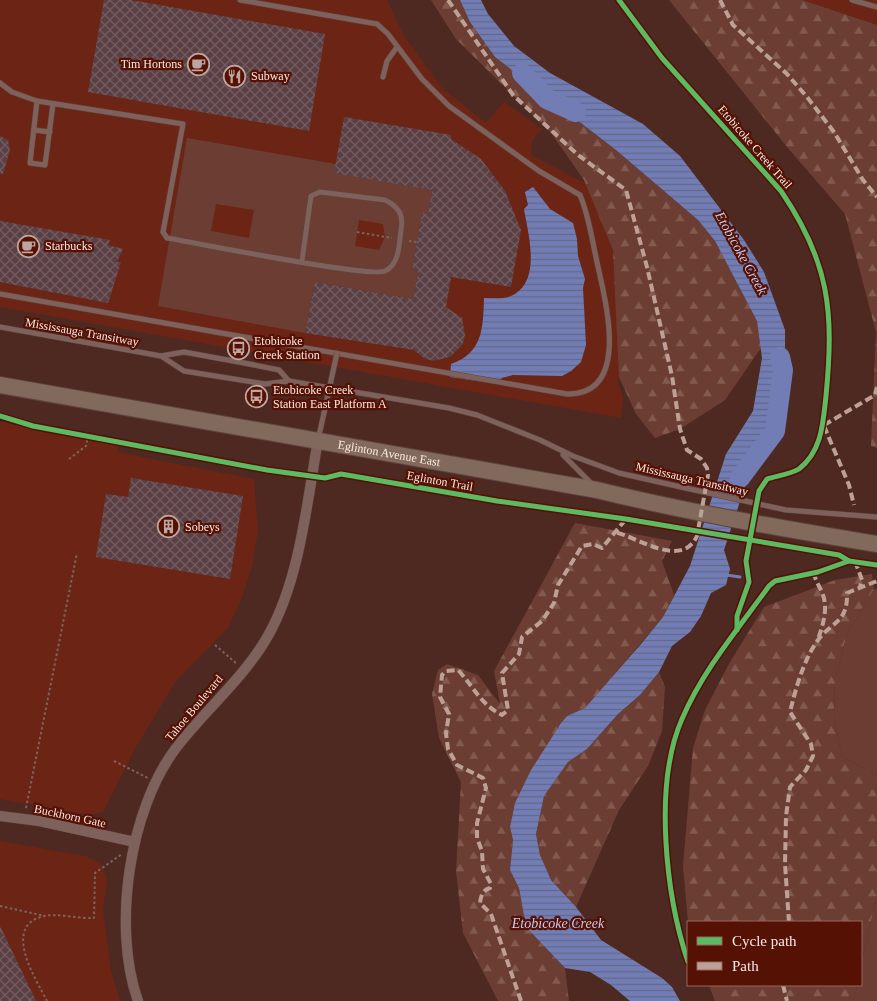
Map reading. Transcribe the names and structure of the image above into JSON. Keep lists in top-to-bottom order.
{
  "streets": {
    "main road": ["Eglinton Avenue East"],
    "street": ["Tahoe Boulevard", "Buckhorn Gate"],
    "lane": ["Mississauga Transitway"],
    "cycle path": ["Etobicoke Creek Trail", "Eglinton Trail"]
  },
  "crossings": [
    ["Mississauga Transitway", "Eglinton Avenue East"],
    ["Eglinton Avenue East", "Tahoe Boulevard"],
    ["Tahoe Boulevard", "Buckhorn Gate"]
  ],
  "water": ["Etobicoke Creek"],
  "places": {
    "cafe": ["Tim Hortons", "Starbucks"],
    "restaurant": ["Subway"],
    "bus stop": ["Etobicoke Creek Station", "Etobicoke Creek Station East Platform A"],
    "building": ["Sobeys"]
  },
  "legend": ["Cycle path", "Path"]
}
